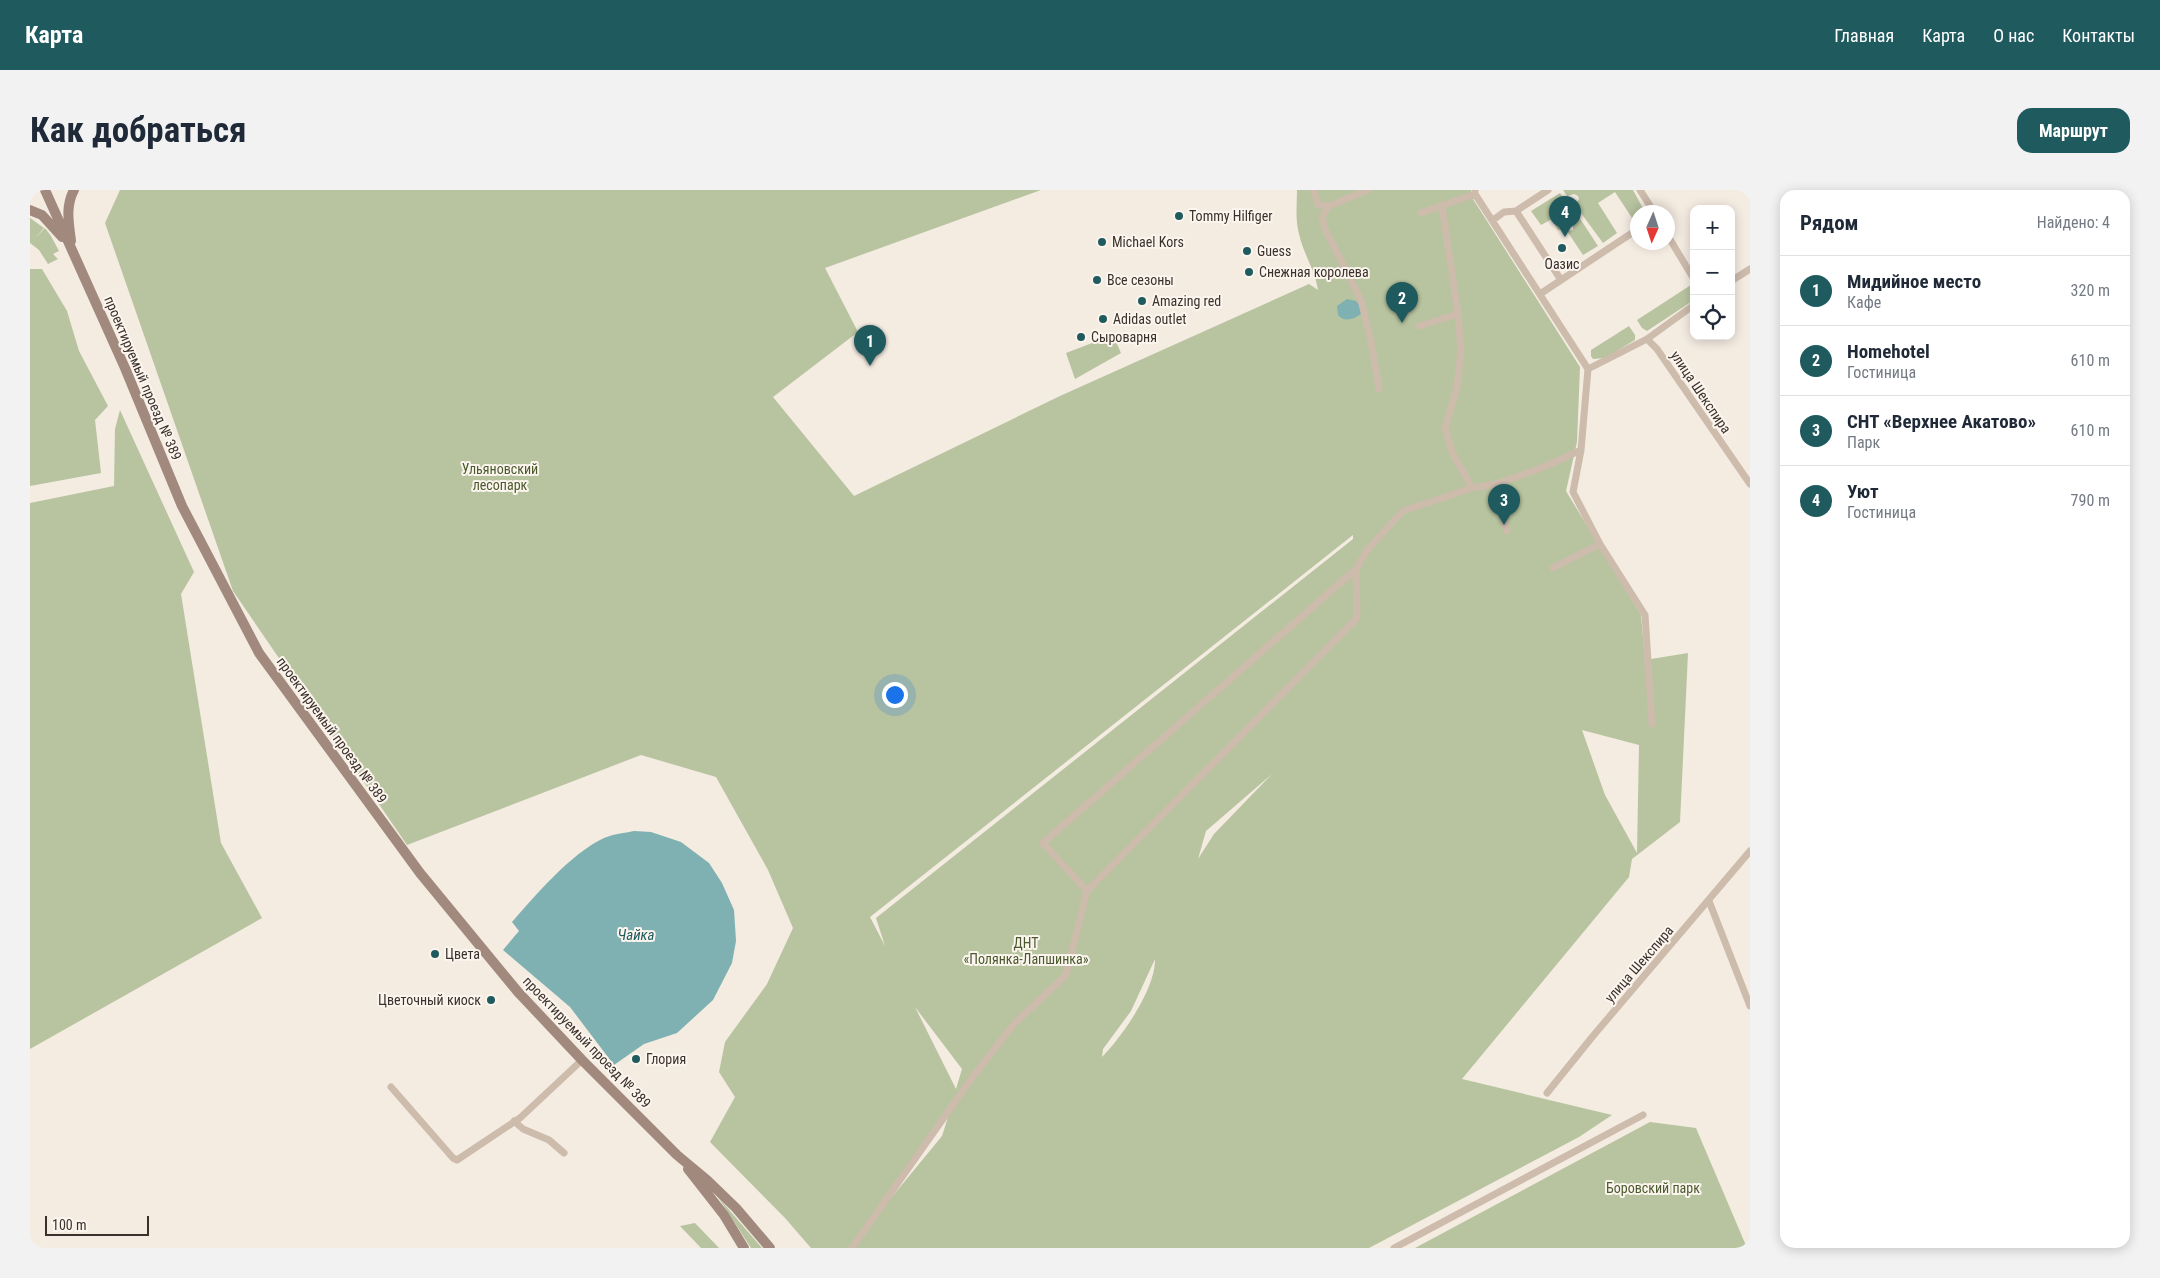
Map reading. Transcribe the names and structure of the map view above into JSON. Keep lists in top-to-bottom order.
{
  "streets": {
    "main road": ["проектируемый проезд № 389"],
    "street": ["улица Шекспира"]
  },
  "water": ["Чайка"],
  "parks": ["Ульяновский лесопарк", "ДНТ «Полянка-Лапшинка»", "Боровский парк"],
  "places": [
    "Tommy Hilfiger",
    "Michael Kors",
    "Оазис",
    "Guess",
    "Снежная королева",
    "Все сезоны",
    "Amazing red",
    "Adidas outlet",
    "Сыроварня",
    "Цвета",
    "Цветочный киоск",
    "Глория"
  ],
  "scale_bar": "100 m",
  "north": "bottom",
  "page": {
    "header": "Карта",
    "nav": [
      "Главная",
      "Карта",
      "О нас",
      "Контакты"
    ],
    "buttons": "Маршрут",
    "title": "Как добраться",
    "heading": ["Рядом", "Найдено: 4"],
    "pins": [
      "4",
      "2",
      "1",
      "3"
    ],
    "map_buttons": ["+", "−"],
    "list": [
      {
        "mark": "1",
        "name": "Мидийное место",
        "note": "Кафе",
        "value": "320 m"
      },
      {
        "mark": "2",
        "name": "Homehotel",
        "note": "Гостиница",
        "value": "610 m"
      },
      {
        "mark": "3",
        "name": "СНТ «Верхнее Акатово»",
        "note": "Парк",
        "value": "610 m"
      },
      {
        "mark": "4",
        "name": "Уют",
        "note": "Гостиница",
        "value": "790 m"
      }
    ],
    "scale": "100 m"
  }
}
